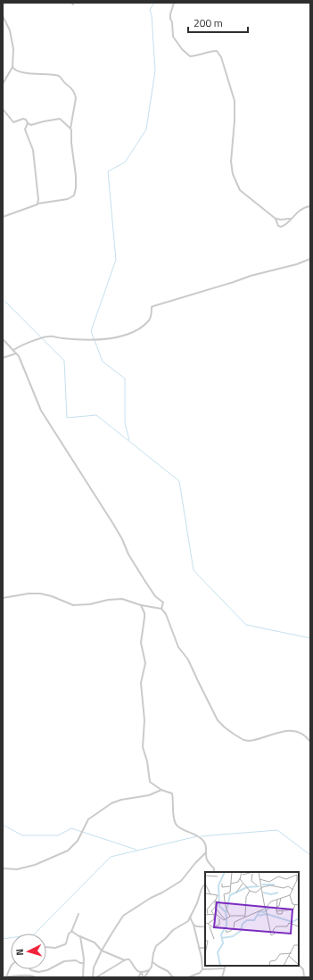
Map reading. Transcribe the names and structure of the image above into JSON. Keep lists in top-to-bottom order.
{
  "scale_bar": "200 m",
  "north": "left"
}
